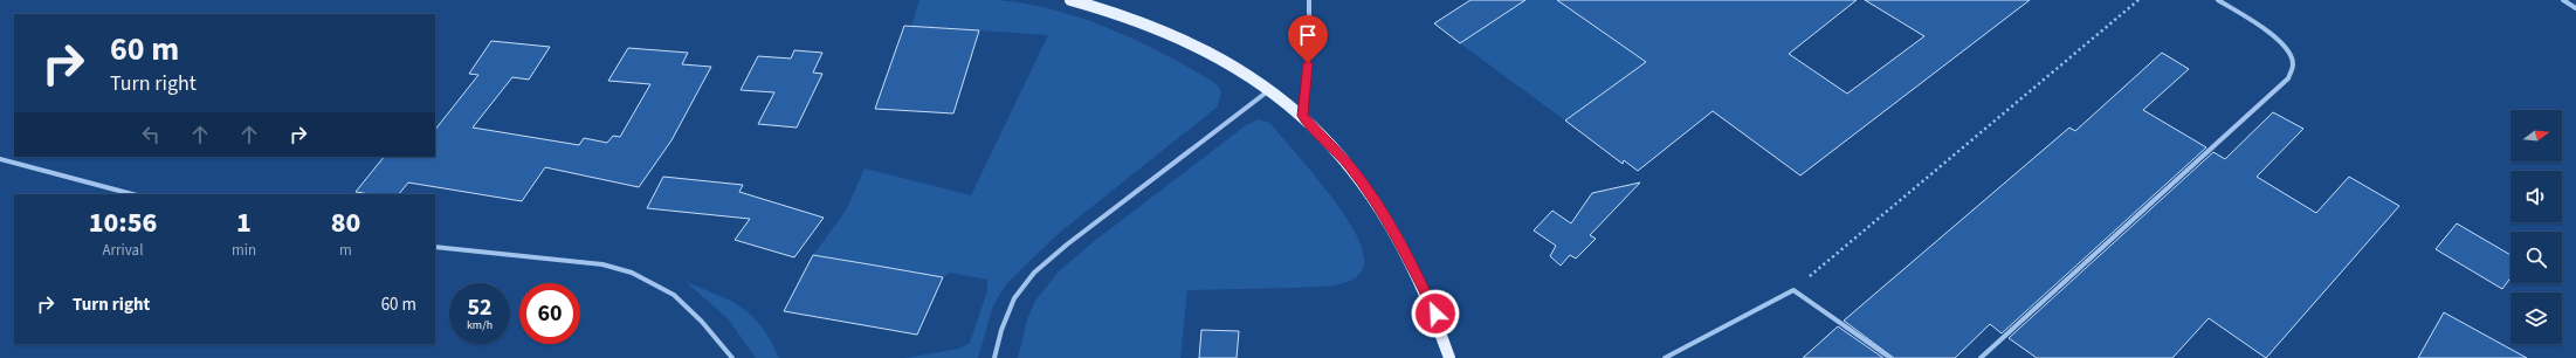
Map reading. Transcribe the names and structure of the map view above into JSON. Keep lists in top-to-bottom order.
{
  "north": "right",
  "page": {
    "turn": ["60 m", "Turn right"],
    "eta": [
      "10:56",
      "Arrival",
      "1",
      "min",
      "80",
      "m"
    ],
    "list": [
      {
        "name": "Turn right",
        "value": "60 m"
      }
    ],
    "speed": "52 km/h",
    "limit": "60"
  }
}
